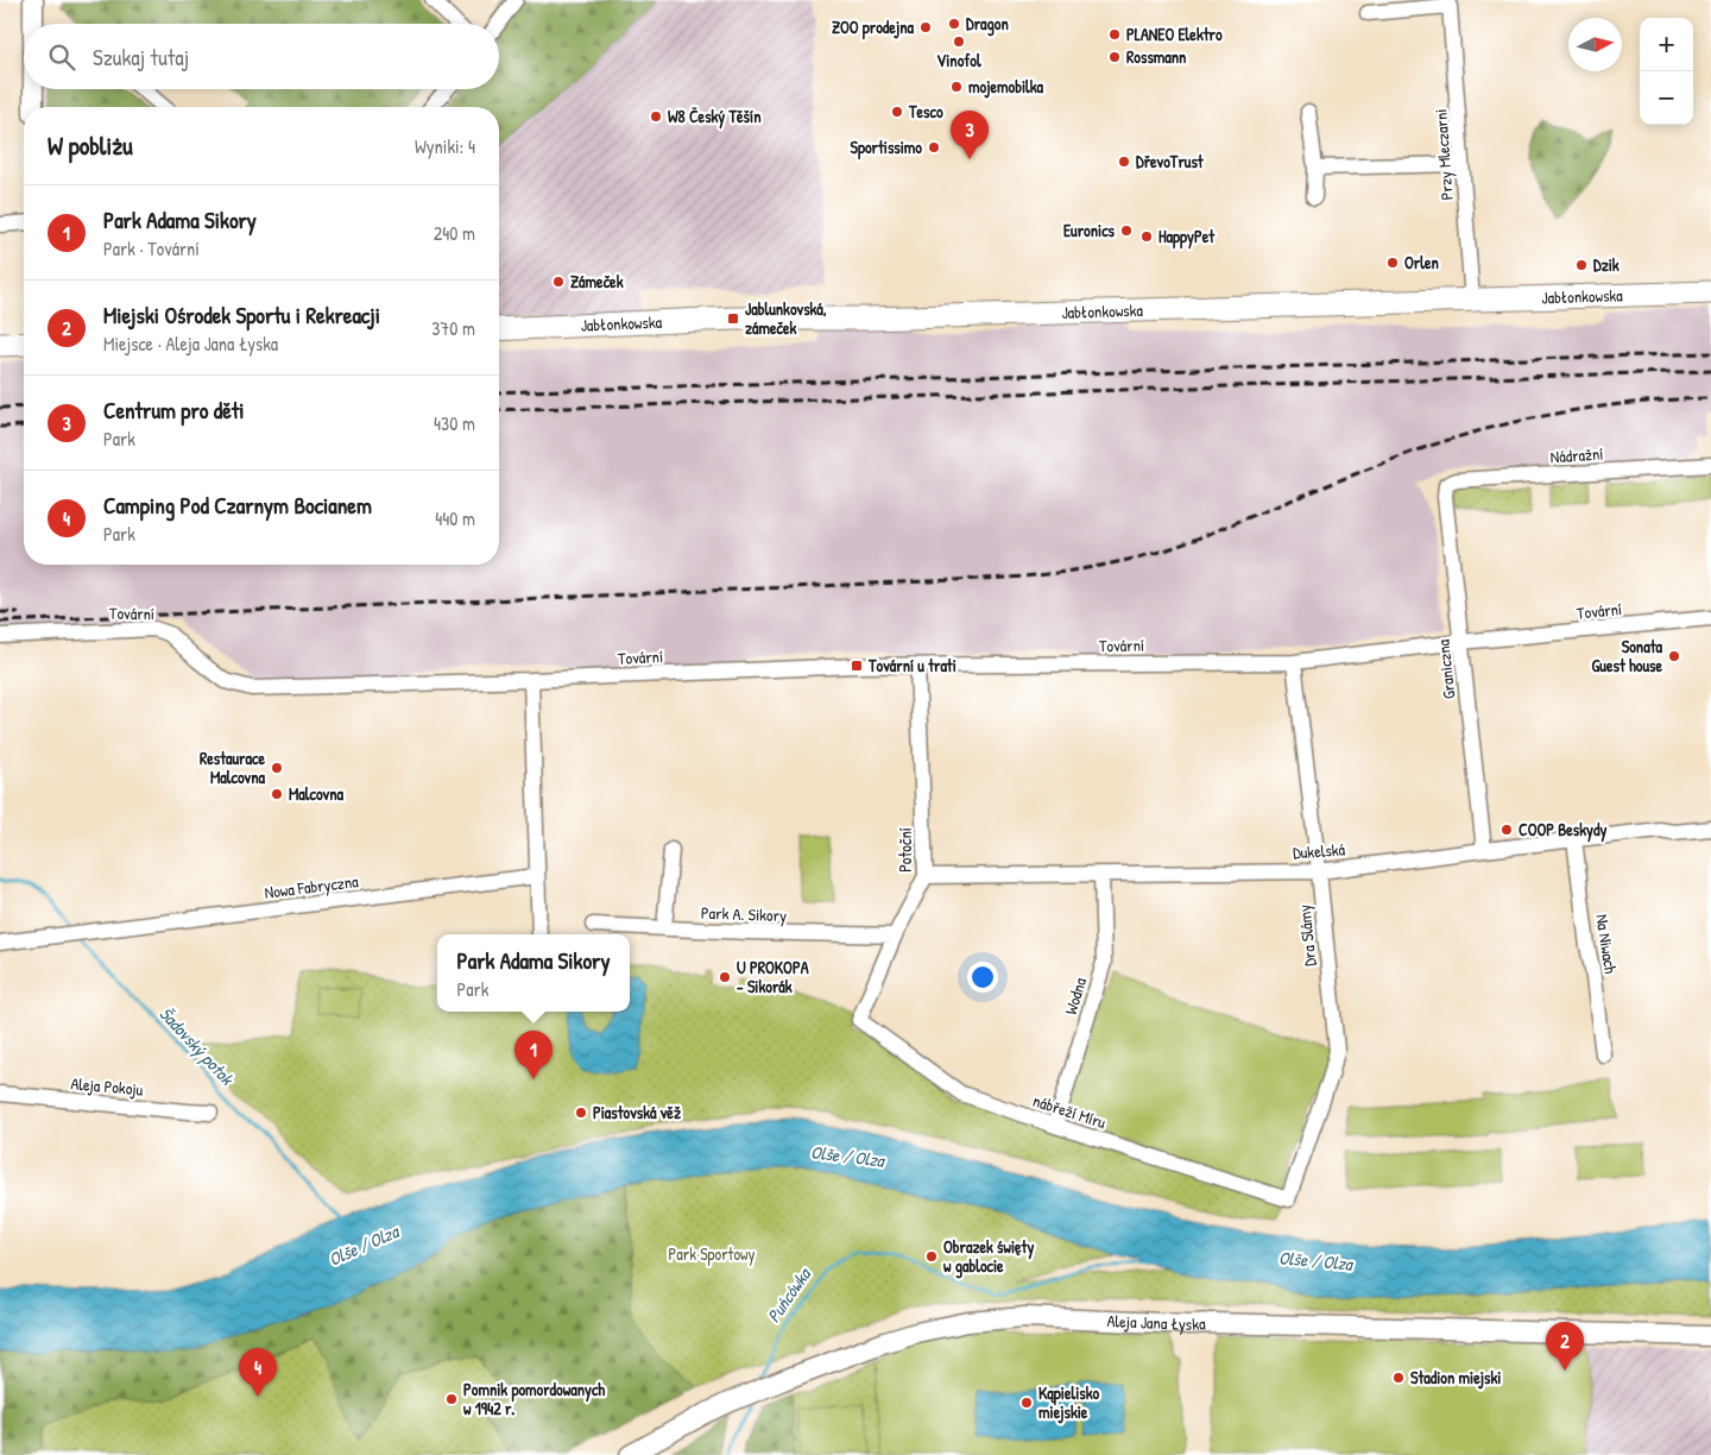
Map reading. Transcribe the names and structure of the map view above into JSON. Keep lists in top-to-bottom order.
{
  "streets": {
    "main road": ["Jabłonkowska"],
    "street": [
      "Przy Mleczarni",
      "Nádražní",
      "Tovární",
      "Graniczna",
      "Potoční",
      "Dukelská",
      "Nowa Fabryczna",
      "Park A. Sikory",
      "Dra Slámy",
      "Na Niwach",
      "Wodna",
      "Aleja Pokoju",
      "nábřeží Míru",
      "Aleja Jana Łyska"
    ]
  },
  "crossings": [
    ["Przy Mleczarni", "Jabłonkowska"],
    ["Nádražní", "Graniczna"],
    ["Tovární", "Graniczna"],
    ["Tovární", "Potoční"],
    ["Tovární", "Dra Slámy"],
    ["Graniczna", "Dukelská"],
    ["Potoční", "Dukelská"],
    ["Potoční", "Park A. Sikory"],
    ["Potoční", "nábřeží Míru"],
    ["Dukelská", "Dra Slámy"],
    ["Dukelská", "Na Niwach"],
    ["Dukelská", "Wodna"],
    ["Dra Slámy", "nábřeží Míru"],
    ["Wodna", "nábřeží Míru"]
  ],
  "water": ["Šadovský potok", "Olše / Olza", "Puńcówka"],
  "parks": ["Park Sportowy"],
  "places": {
    "other": [
      "Dragon",
      "ZOO prodejna",
      "PLANEO Elektro",
      "Vinofol",
      "Rossmann",
      "mojemobilka",
      "Tesco",
      "W8 Český Těšín",
      "Sportissimo",
      "DřevoTrust",
      "Euronics",
      "HappyPet",
      "Orlen",
      "Dzik",
      "Zámeček",
      "Sonata Guest house",
      "Restaurace Malcovna",
      "Malcovna",
      "COOP Beskydy",
      "U PROKOPA - Sikorák",
      "Piastovská věž",
      "Obrazek święty w gablocie",
      "Stadion miejski",
      "Pomnik pomordowanych w 1942 r.",
      "Kąpielisko miejskie"
    ],
    "transit": ["Jablunkovská, zámeček", "Tovární u trati"]
  },
  "north": "right",
  "page": {
    "map_buttons": ["+", "−"],
    "search": "Szukaj tutaj",
    "heading": ["W pobliżu", "Wyniki: 4"],
    "pins": [
      "3",
      "1",
      "2",
      "4"
    ],
    "list": [
      {
        "mark": "1",
        "name": "Park Adama Sikory",
        "note": "Park · Tovární",
        "value": "240 m"
      },
      {
        "mark": "2",
        "name": "Miejski Ośrodek Sportu i Rekreacji",
        "note": "Miejsce · Aleja Jana Łyska",
        "value": "370 m"
      },
      {
        "mark": "3",
        "name": "Centrum pro děti",
        "note": "Park",
        "value": "430 m"
      },
      {
        "mark": "4",
        "name": "Camping Pod Czarnym Bocianem",
        "note": "Park",
        "value": "440 m"
      }
    ],
    "popup": ["Park Adama Sikory", "Park"]
  }
}
